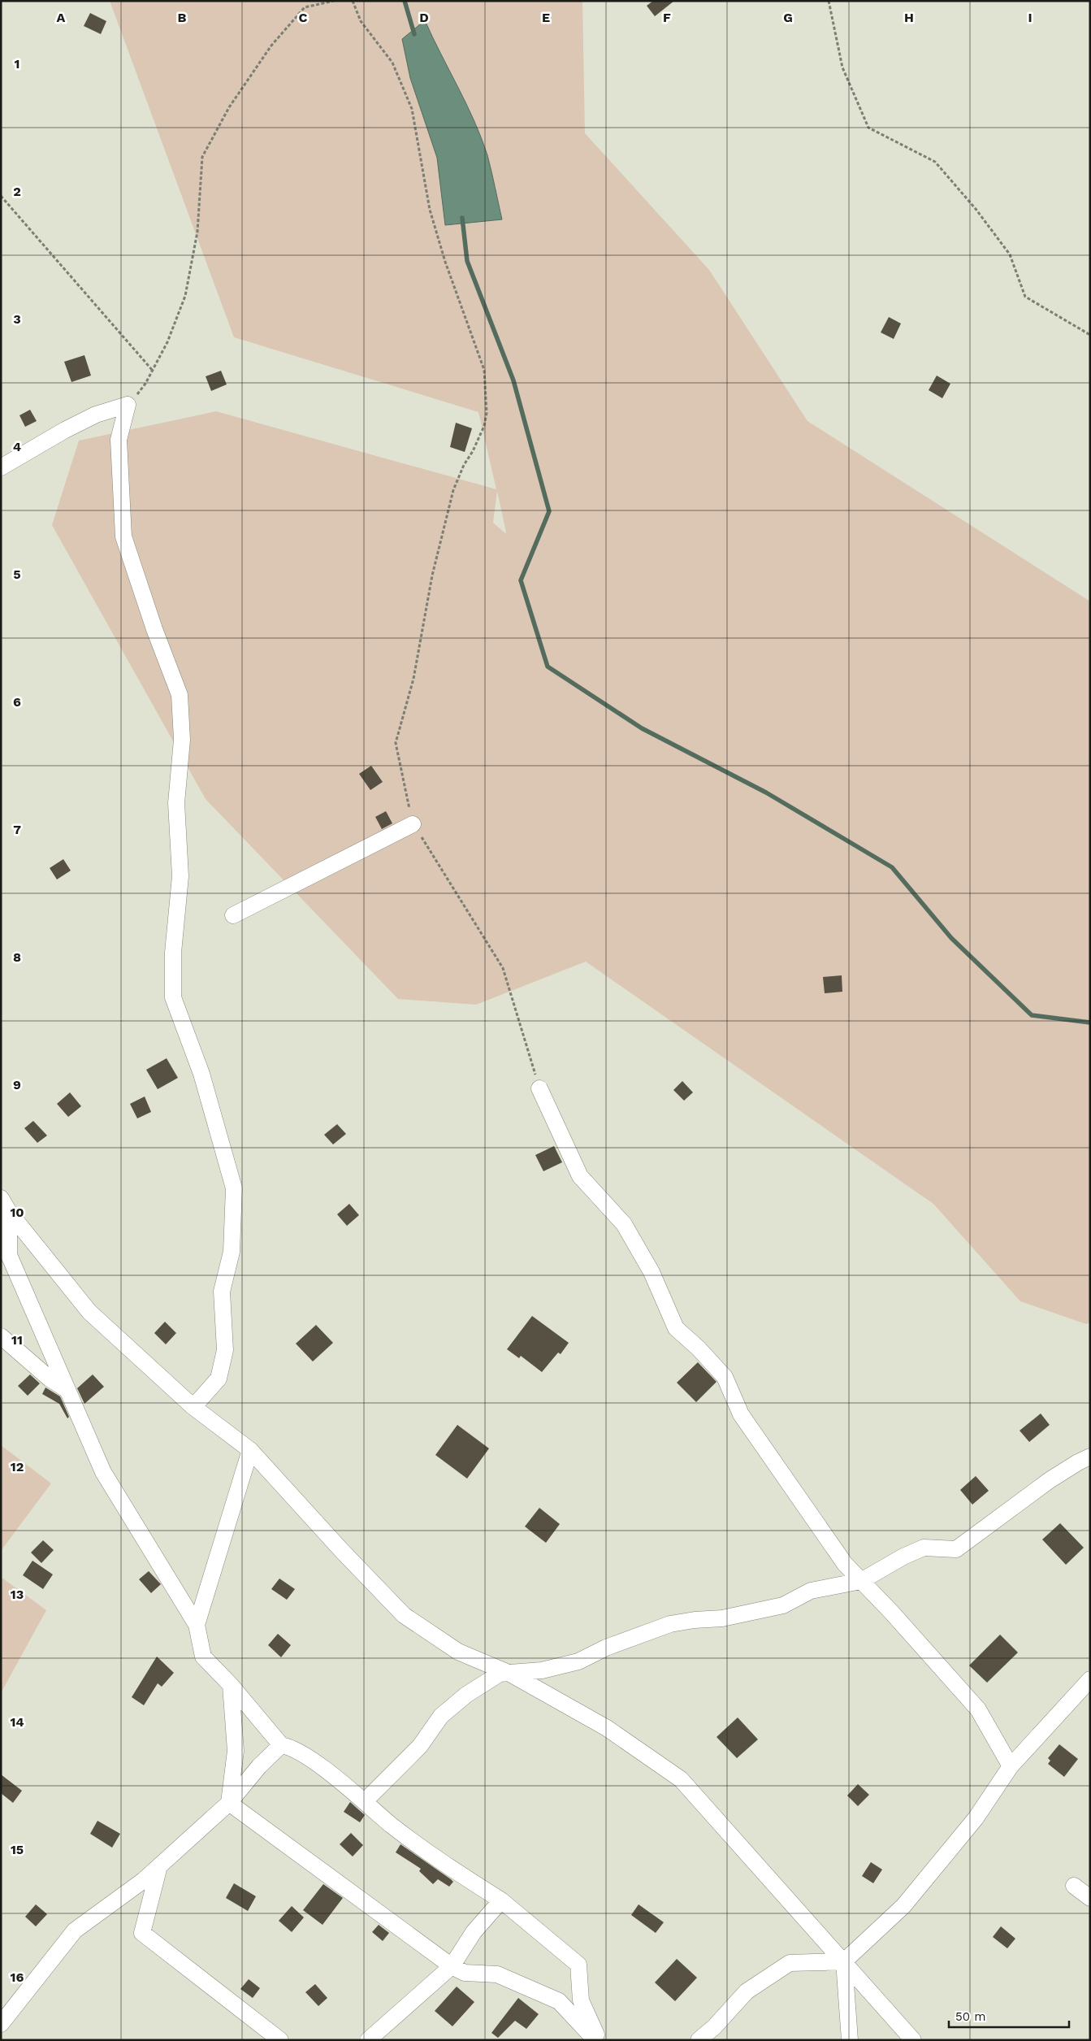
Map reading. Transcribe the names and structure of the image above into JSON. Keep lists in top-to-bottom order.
{
  "scale_bar": "50 m",
  "grid": {
    "columns": [
      "A",
      "B",
      "C",
      "D",
      "E",
      "F",
      "G",
      "H",
      "I"
    ],
    "rows": [
      "1",
      "2",
      "3",
      "4",
      "5",
      "6",
      "7",
      "8",
      "9",
      "10",
      "11",
      "12",
      "13",
      "14",
      "15",
      "16"
    ]
  }
}
